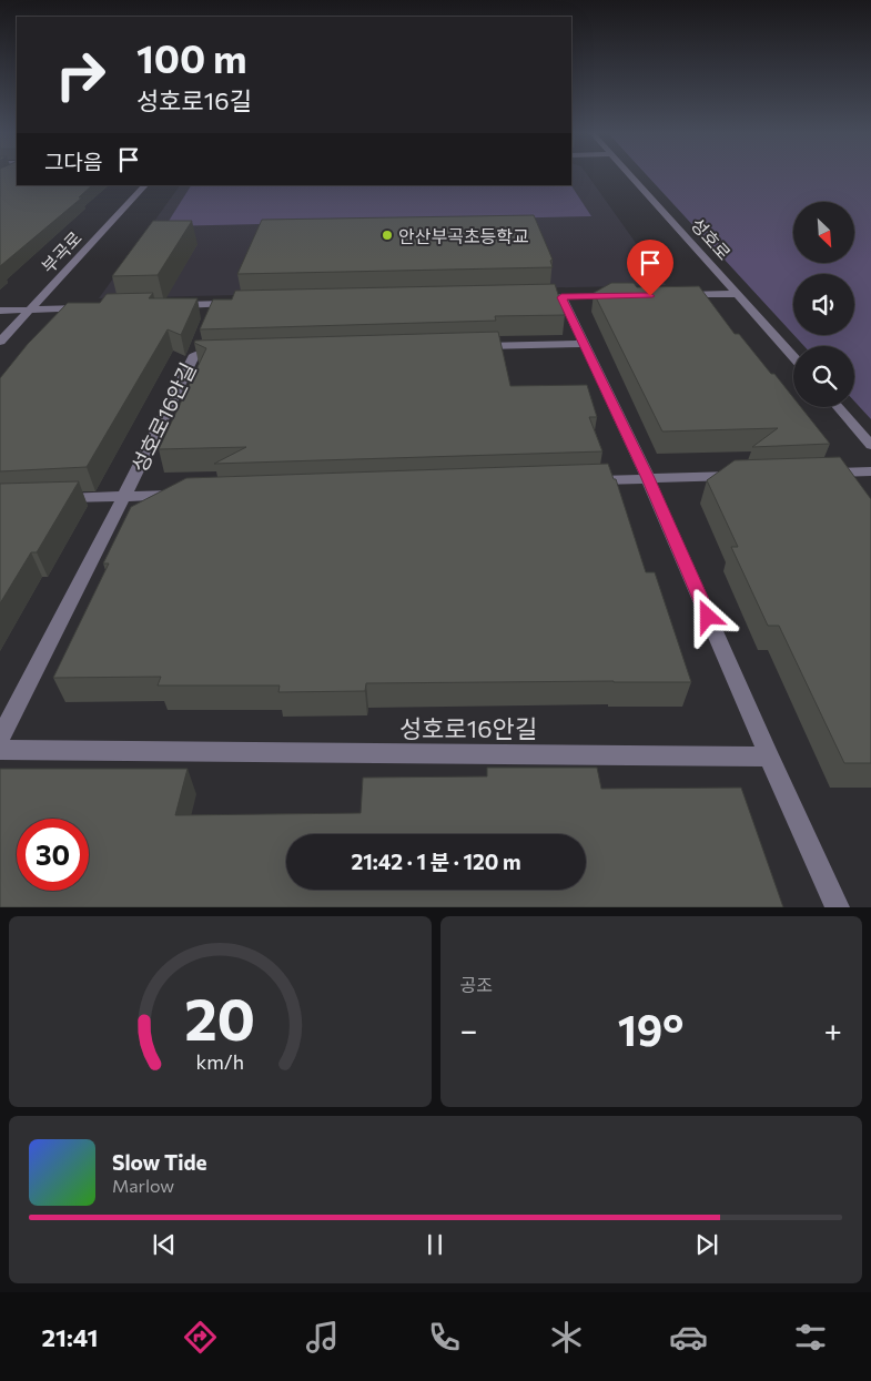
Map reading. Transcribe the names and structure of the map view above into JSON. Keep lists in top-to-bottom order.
{
  "streets": {
    "street": ["성호로", "부곡로", "성호로16안길"]
  },
  "places": ["안산부곡초등학교"],
  "north": "bottom right",
  "page": {
    "turn": ["100 m", "성호로16길"],
    "then": "그다음",
    "limit": "30",
    "trip": "21:42 · 1 분 · 120 m",
    "tile": "공조",
    "heat": ["−", "19°", "+"],
    "song": ["Slow Tide", "Marlow"],
    "tabs": "21:41",
    "gauge": ["20", "km/h"]
  }
}
